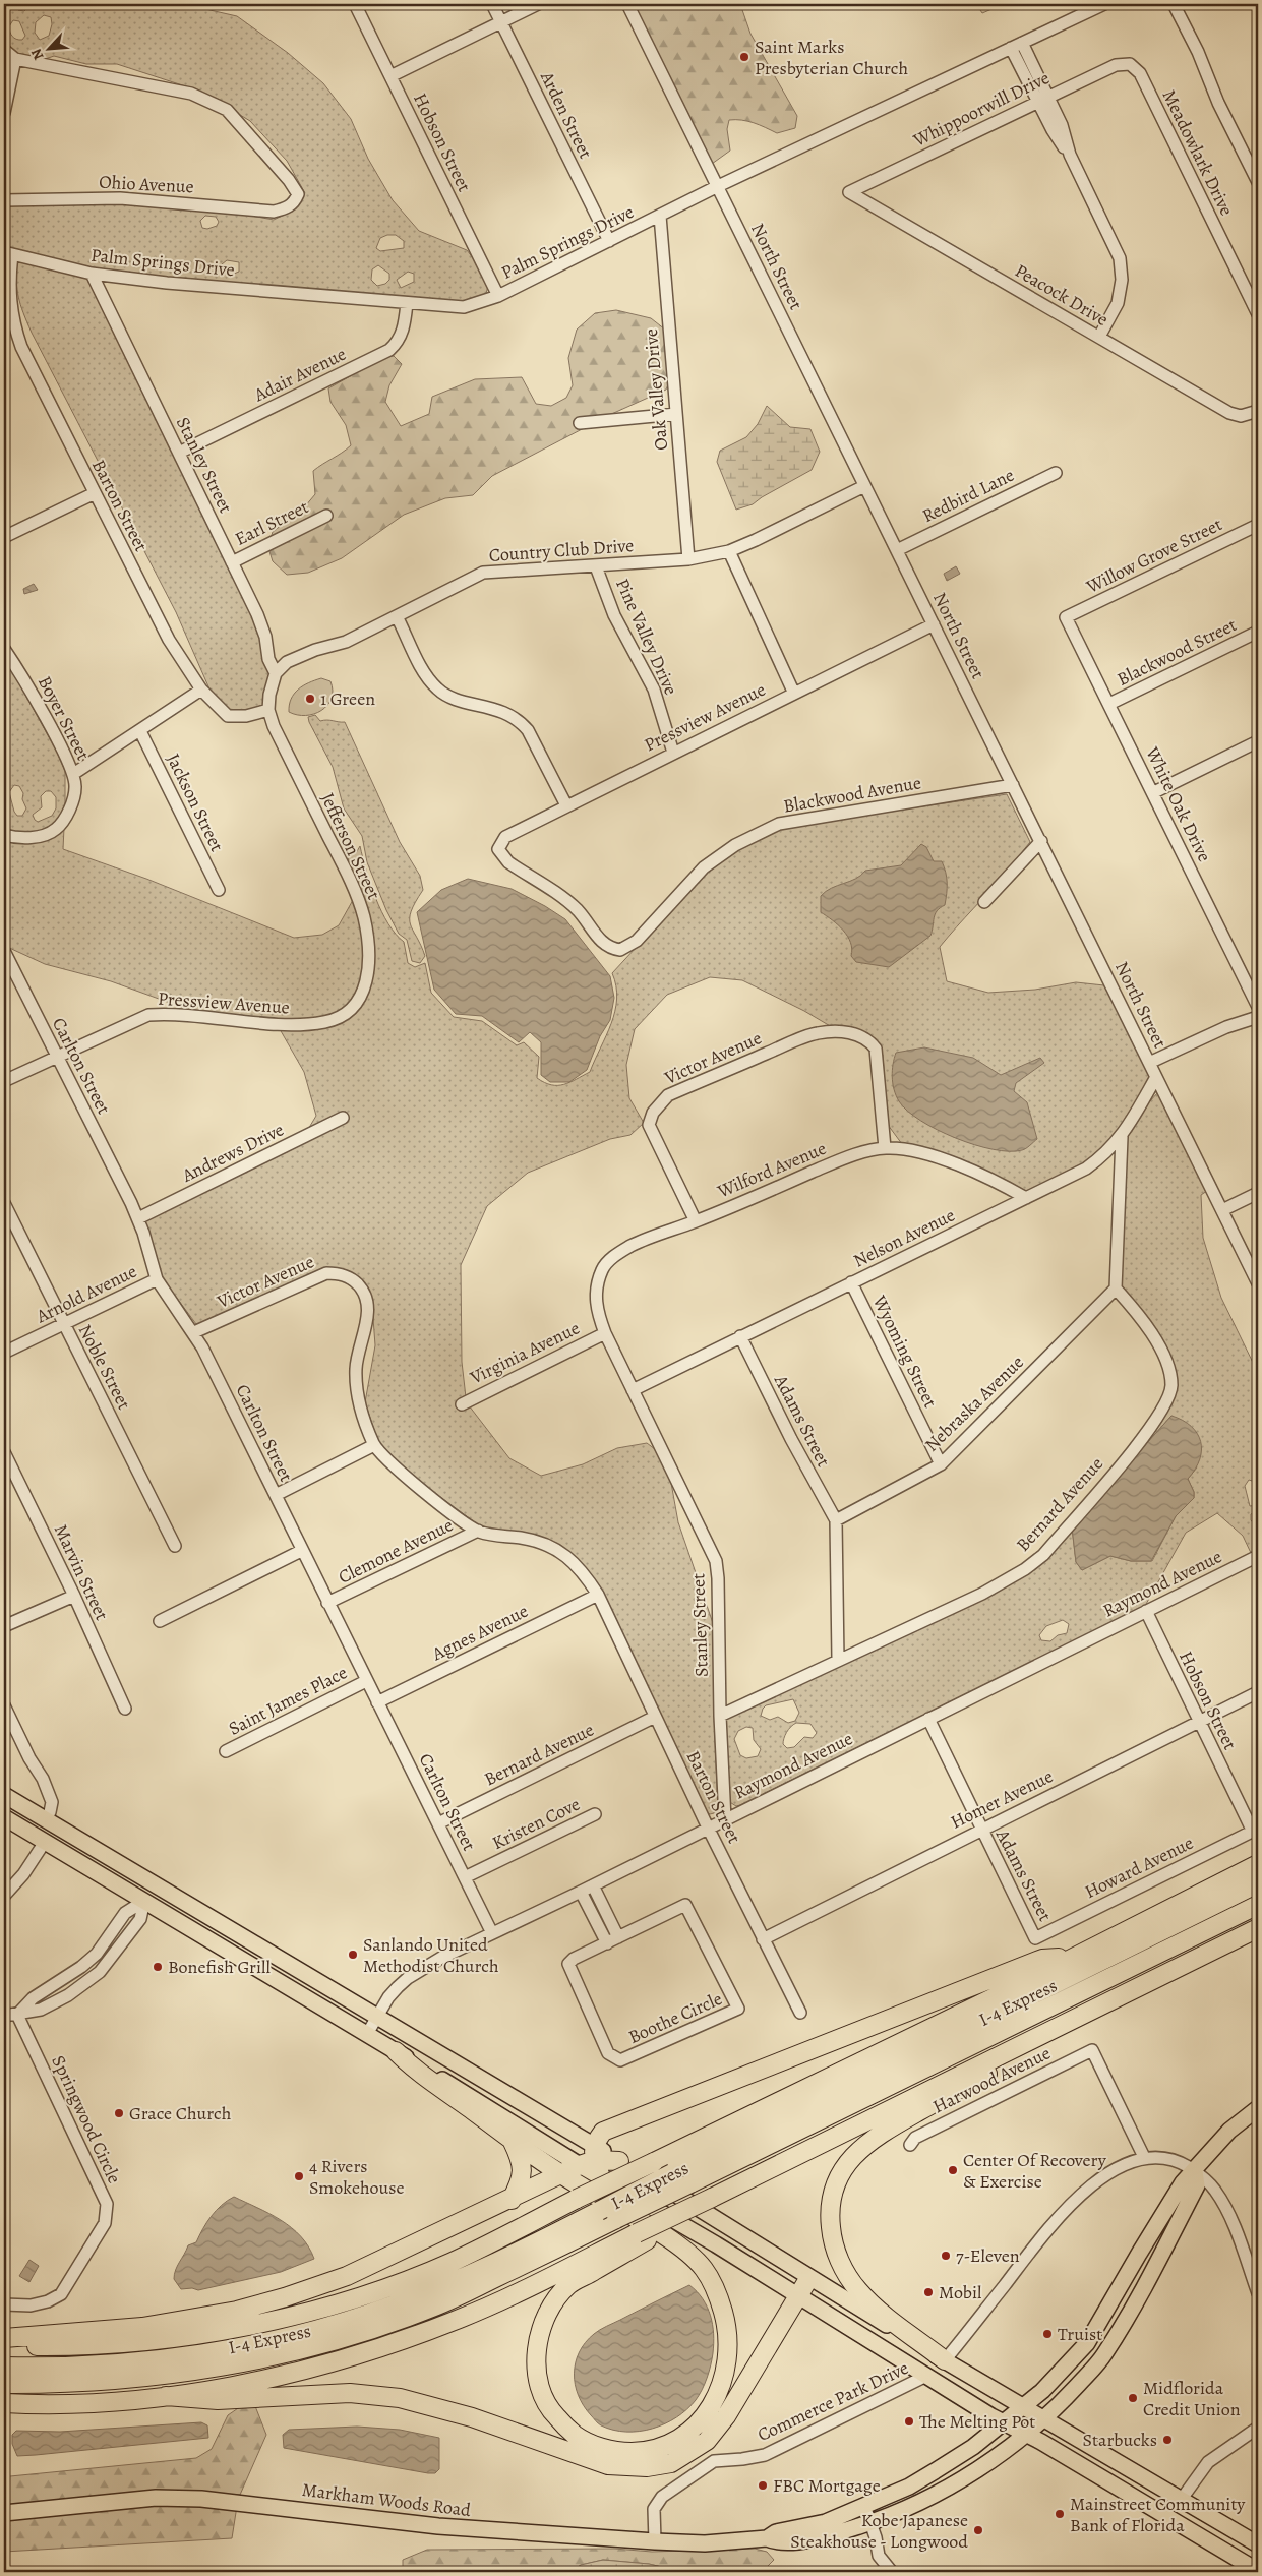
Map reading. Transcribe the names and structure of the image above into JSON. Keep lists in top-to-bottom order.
{
  "streets": {
    "highway": ["I-4 Express"],
    "main road": ["Markham Woods Road"],
    "street": [
      "Whippoorwill Drive",
      "Arden Street",
      "Hobson Street",
      "Meadowlark Drive",
      "Ohio Avenue",
      "Palm Springs Drive",
      "North Street",
      "Peacock Drive",
      "Adair Avenue",
      "Oak Valley Drive",
      "Stanley Street",
      "Redbird Lane",
      "Barton Street",
      "Earl Street",
      "Country Club Drive",
      "Willow Grove Street",
      "Pine Valley Drive",
      "Blackwood Street",
      "Pressview Avenue",
      "Boyer Street",
      "Blackwood Avenue",
      "Jackson Street",
      "White Oak Drive",
      "Jefferson Street",
      "Victor Avenue",
      "Carlton Street",
      "Andrews Drive",
      "Wilford Avenue",
      "Nelson Avenue",
      "Arnold Avenue",
      "Wyoming Street",
      "Virginia Avenue",
      "Noble Street",
      "Nebraska Avenue",
      "Adams Street",
      "Bernard Avenue",
      "Clemone Avenue",
      "Marvin Street",
      "Raymond Avenue",
      "Agnes Avenue",
      "Saint James Place",
      "Homer Avenue",
      "Kristen Cove",
      "Howard Avenue",
      "Boothe Circle",
      "Harwood Avenue",
      "Springwood Circle",
      "Commerce Park Drive"
    ]
  },
  "crossings": [
    ["Whippoorwill Drive", "Meadowlark Drive"],
    ["Whippoorwill Drive", "Peacock Drive"],
    ["Arden Street", "Palm Springs Drive"],
    ["Hobson Street", "Palm Springs Drive"],
    ["Hobson Street", "Raymond Avenue"],
    ["Hobson Street", "Homer Avenue"],
    ["Hobson Street", "Howard Avenue"],
    ["Palm Springs Drive", "North Street"],
    ["Palm Springs Drive", "Adair Avenue"],
    ["Palm Springs Drive", "Oak Valley Drive"],
    ["Palm Springs Drive", "Stanley Street"],
    ["Palm Springs Drive", "Barton Street"],
    ["North Street", "Redbird Lane"],
    ["North Street", "Country Club Drive"],
    ["North Street", "Pressview Avenue"],
    ["North Street", "Blackwood Avenue"],
    ["North Street", "Nelson Avenue"],
    ["Adair Avenue", "Stanley Street"],
    ["Oak Valley Drive", "Country Club Drive"],
    ["Stanley Street", "Earl Street"],
    ["Stanley Street", "Country Club Drive"],
    ["Stanley Street", "Wilford Avenue"],
    ["Stanley Street", "Nelson Avenue"],
    ["Stanley Street", "Virginia Avenue"],
    ["Stanley Street", "Raymond Avenue"],
    ["Barton Street", "Jefferson Street"],
    ["Barton Street", "Bernard Avenue"],
    ["Barton Street", "Clemone Avenue"],
    ["Barton Street", "Raymond Avenue"],
    ["Barton Street", "Agnes Avenue"],
    ["Barton Street", "Homer Avenue"],
    ["Country Club Drive", "Pine Valley Drive"],
    ["Willow Grove Street", "White Oak Drive"],
    ["Pine Valley Drive", "Pressview Avenue"],
    ["Blackwood Street", "White Oak Drive"],
    ["Pressview Avenue", "Blackwood Avenue"],
    ["Pressview Avenue", "Jefferson Street"],
    ["Pressview Avenue", "Carlton Street"],
    ["Victor Avenue", "Carlton Street"],
    ["Victor Avenue", "Wilford Avenue"],
    ["Carlton Street", "Andrews Drive"],
    ["Carlton Street", "Arnold Avenue"],
    ["Carlton Street", "Bernard Avenue"],
    ["Carlton Street", "Clemone Avenue"],
    ["Carlton Street", "Raymond Avenue"],
    ["Carlton Street", "Agnes Avenue"],
    ["Carlton Street", "Saint James Place"],
    ["Carlton Street", "Kristen Cove"],
    ["Wilford Avenue", "Nelson Avenue"],
    ["Wilford Avenue", "Virginia Avenue"],
    ["Nelson Avenue", "Wyoming Street"],
    ["Nelson Avenue", "Adams Street"],
    ["Arnold Avenue", "Noble Street"],
    ["Wyoming Street", "Nebraska Avenue"],
    ["Nebraska Avenue", "Adams Street"],
    ["Nebraska Avenue", "Bernard Avenue"],
    ["Adams Street", "Raymond Avenue"],
    ["Adams Street", "Homer Avenue"],
    ["Adams Street", "Howard Avenue"],
    ["Commerce Park Drive", "Markham Woods Road"]
  ],
  "places": [
    "Saint Marks Presbyterian Church",
    "1 Green",
    "Sanlando United Methodist Church",
    "Bonefish Grill",
    "Grace Church",
    "Center Of Recovery & Exercise",
    "4 Rivers Smokehouse",
    "7-Eleven",
    "Mobil",
    "Truist",
    "Midflorida Credit Union",
    "The Melting Pot",
    "Starbucks",
    "FBC Mortgage",
    "Mainstreet Community Bank of Florida",
    "Kobe Japanese Steakhouse - Longwood"
  ],
  "north": "bottom left"
}
